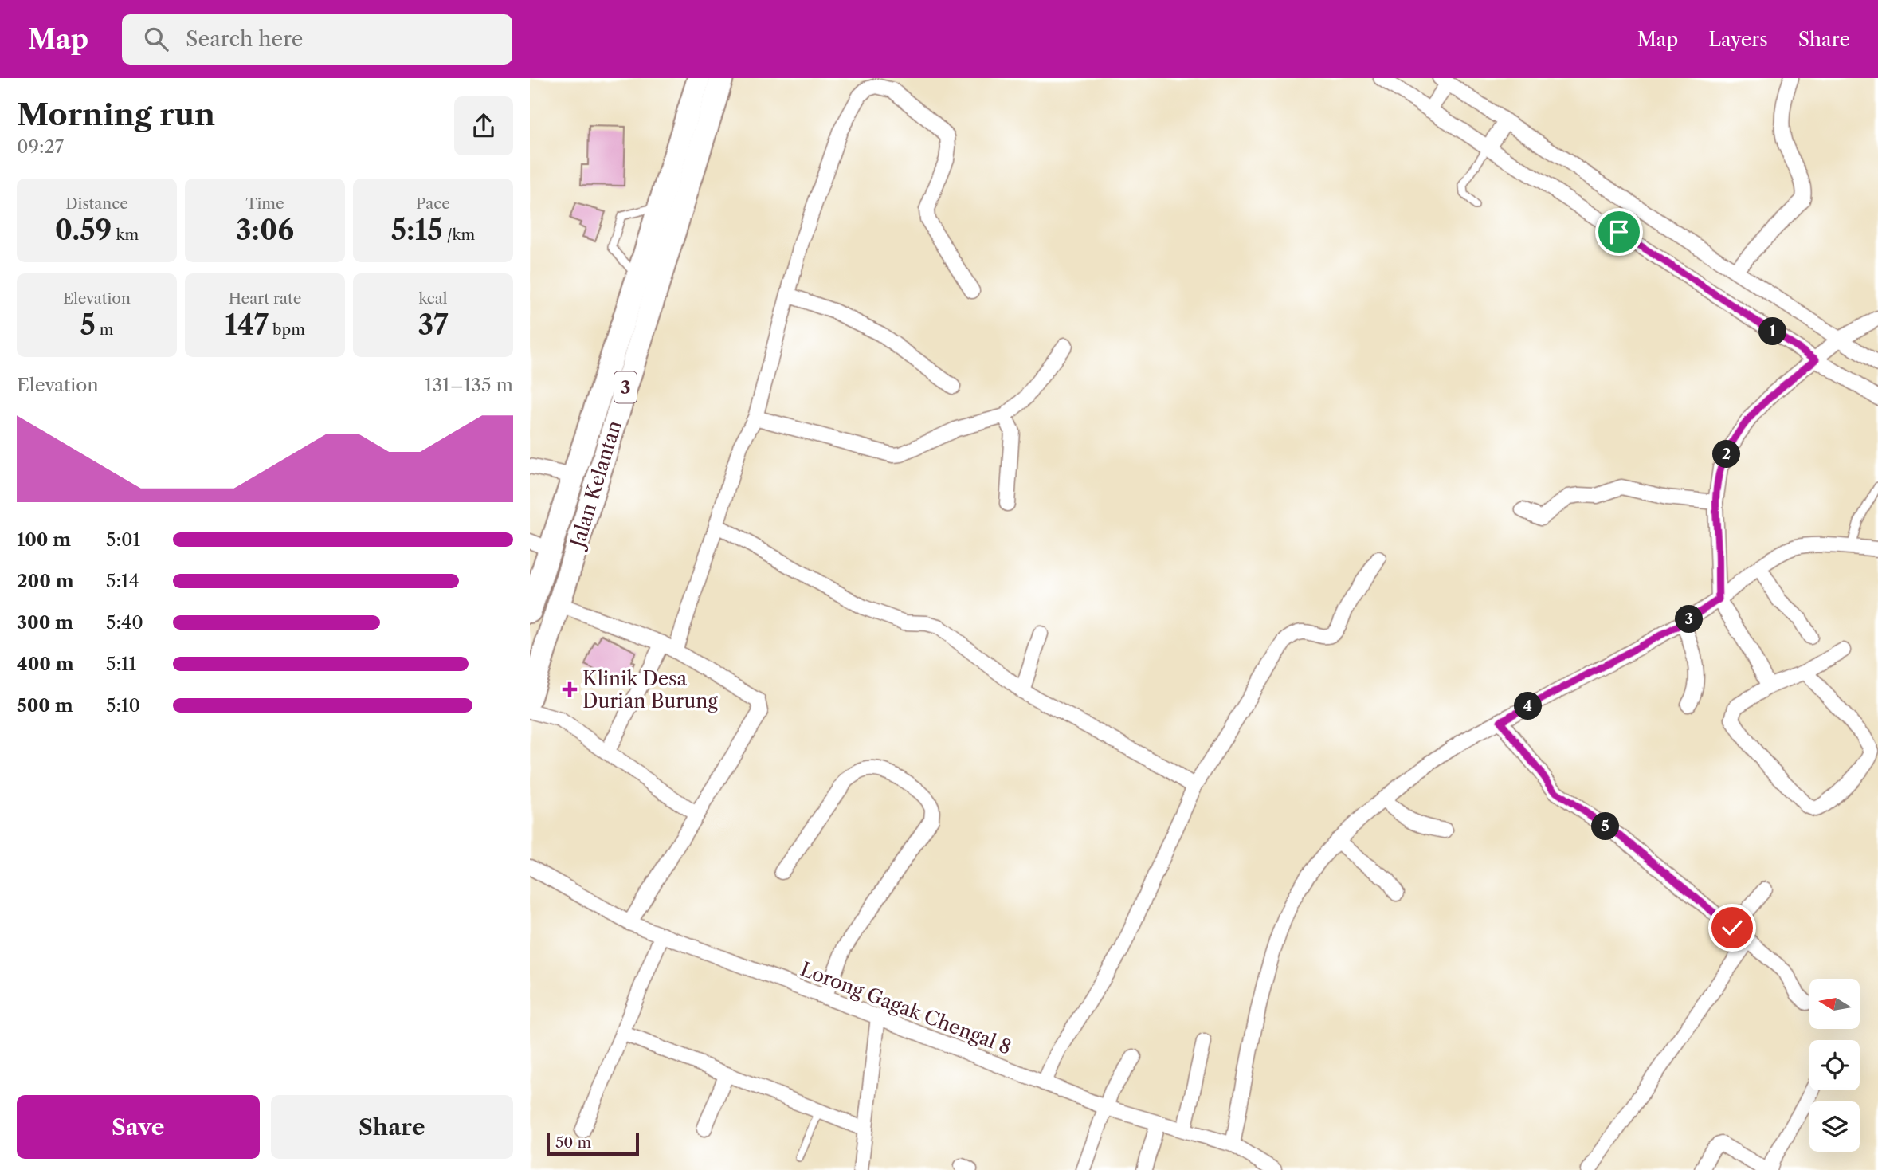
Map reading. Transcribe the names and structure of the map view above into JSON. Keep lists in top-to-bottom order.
{
  "streets": {
    "highway": ["3", "Jalan Kelantan"],
    "street": ["Lorong Gagak Chengal 8"]
  },
  "places": {
    "health": ["Klinik Desa Durian Burung"]
  },
  "scale_bar": "50 m",
  "north": "left",
  "page": {
    "header": "Map",
    "search": "Search here",
    "nav": ["Map", "Layers", "Share"],
    "heading": ["Morning run", "09:27"],
    "stats": [
      ["Distance", "0.59 km"],
      ["Time", "3:06"],
      ["Pace", "5:15 /km"],
      ["Elevation", "5 m"],
      ["Heart rate", "147 bpm"],
      ["kcal", "37"]
    ],
    "pins": [
      "1",
      "2",
      "3",
      "4",
      "5"
    ],
    "chart": ["Elevation", "131–135 m"],
    "list": [
      {
        "name": "100 m",
        "note": "5:01"
      },
      {
        "name": "200 m",
        "note": "5:14"
      },
      {
        "name": "300 m",
        "note": "5:40"
      },
      {
        "name": "400 m",
        "note": "5:11"
      },
      {
        "name": "500 m",
        "note": "5:10"
      }
    ],
    "buttons": ["Save", "Share"],
    "scale": "50 m"
  }
}
